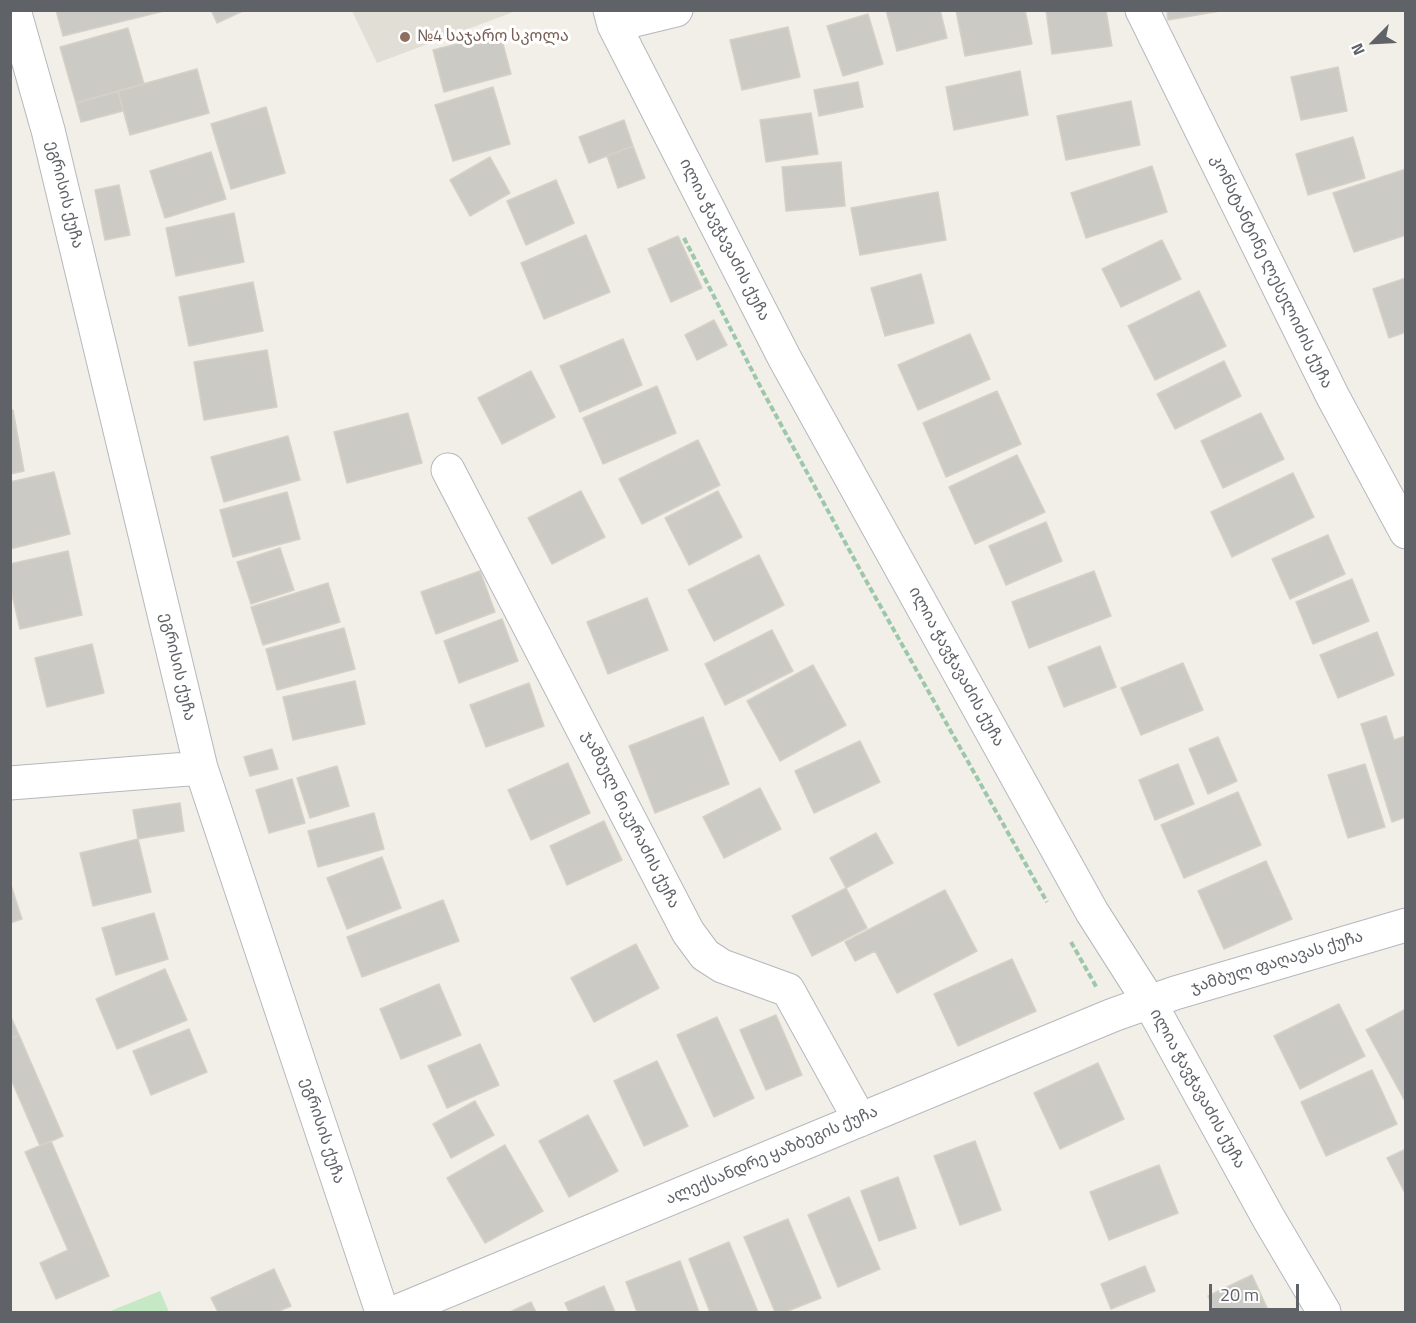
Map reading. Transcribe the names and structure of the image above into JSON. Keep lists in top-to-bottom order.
{
  "streets": {
    "street": [
      "ეგრისის ქუჩა",
      "ილია ჭავჭავაძის ქუჩა",
      "კონსტანტინე ლესელიძის ქუჩა",
      "ჯამბულ ნიკურაძის ქუჩა",
      "ჯამბულ ფაღავას ქუჩა",
      "ალექსანდრე ყაზბეგის ქუჩა"
    ]
  },
  "crossings": [
    ["ილია ჭავჭავაძის ქუჩა", "ჯამბულ ფაღავას ქუჩა"],
    ["ილია ჭავჭავაძის ქუჩა", "ალექსანდრე ყაზბეგის ქუჩა"],
    ["ჯამბულ ნიკურაძის ქუჩა", "ალექსანდრე ყაზბეგის ქუჩა"],
    ["ჯამბულ ფაღავას ქუჩა", "ალექსანდრე ყაზბეგის ქუჩა"]
  ],
  "places": ["№4 საჯარო სკოლა"],
  "scale_bar": "20 m",
  "north": "bottom left"
}
